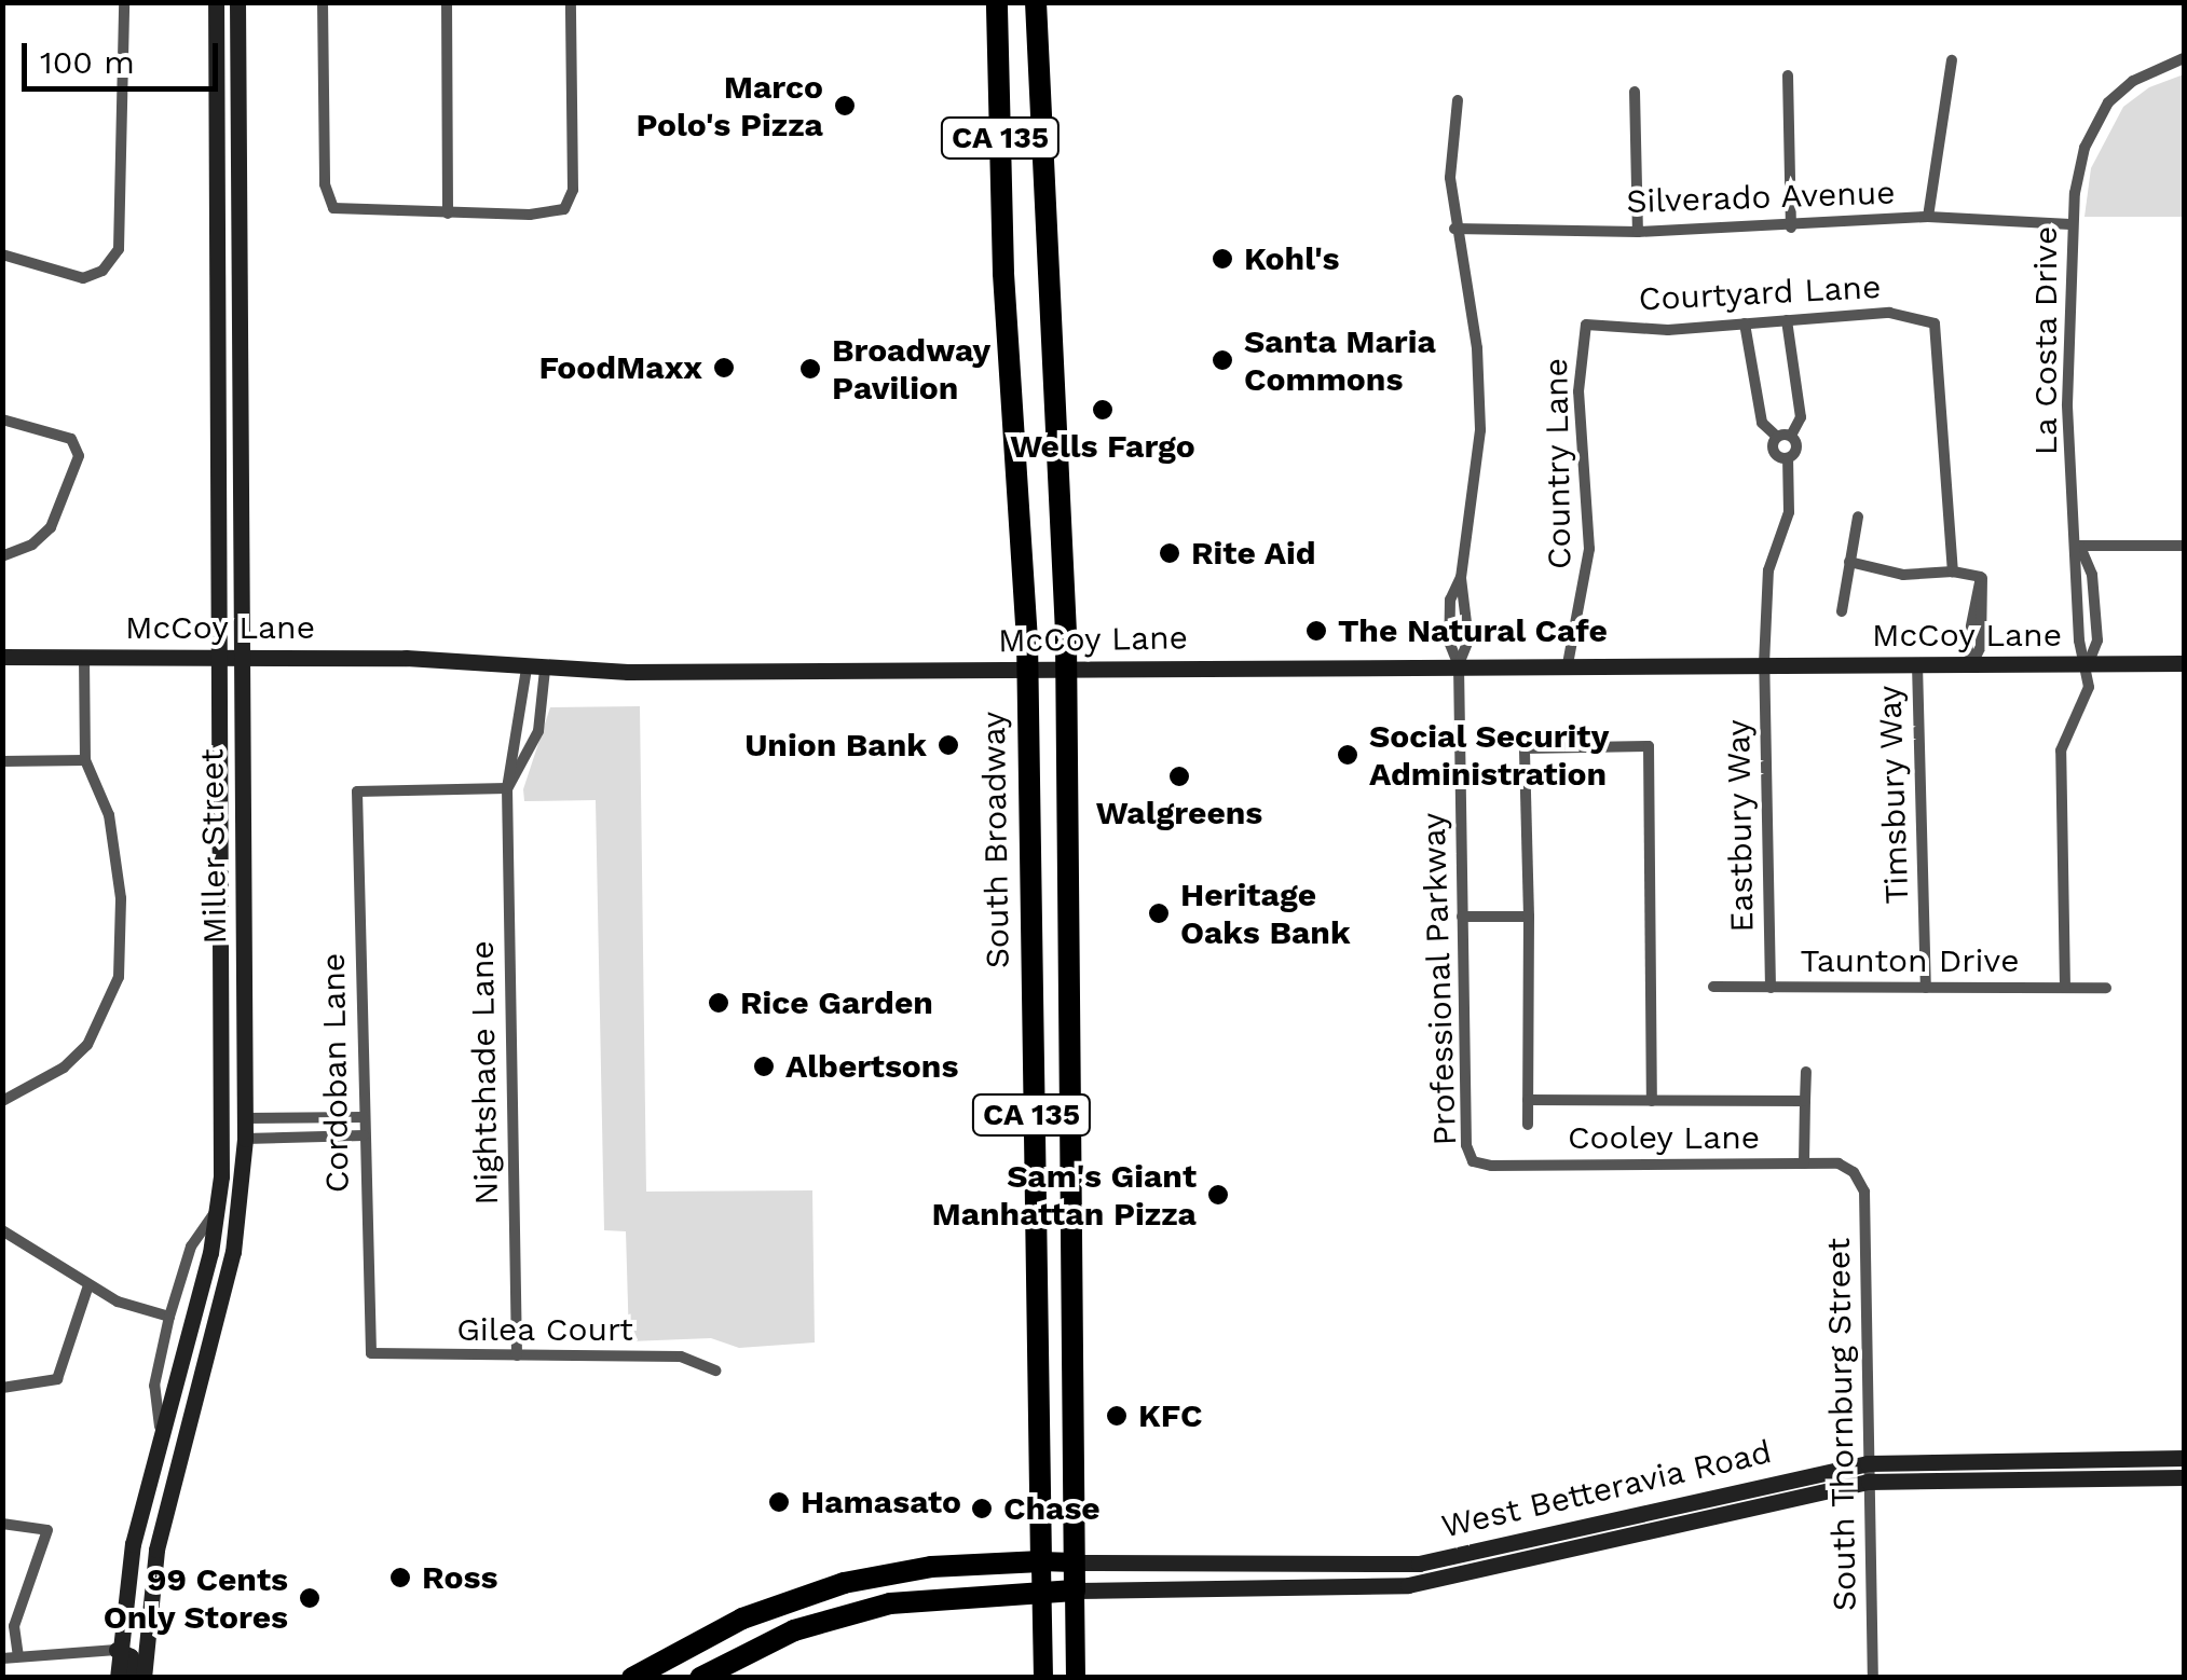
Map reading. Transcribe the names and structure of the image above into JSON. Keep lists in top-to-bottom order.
{
  "streets": {
    "highway": ["CA 135", "South Broadway", "West Betteravia Road"],
    "street": [
      "Silverado Avenue",
      "Courtyard Lane",
      "La Costa Drive",
      "Country Lane",
      "McCoy Lane",
      "Timsbury Way",
      "Eastbury Way",
      "Miller Street",
      "Taunton Drive",
      "Professional Parkway",
      "Cordoban Lane",
      "Nightshade Lane",
      "Cooley Lane",
      "Gilea Court",
      "South Thornburg Street"
    ]
  },
  "crossings": [
    ["Silverado Avenue", "La Costa Drive"],
    ["Silverado Avenue", "Professional Parkway"],
    ["Courtyard Lane", "Country Lane"],
    ["Courtyard Lane", "Eastbury Way"],
    ["La Costa Drive", "McCoy Lane"],
    ["Country Lane", "McCoy Lane"],
    ["McCoy Lane", "Timsbury Way"],
    ["McCoy Lane", "Eastbury Way"],
    ["McCoy Lane", "South Broadway"],
    ["McCoy Lane", "Miller Street"],
    ["McCoy Lane", "Professional Parkway"],
    ["McCoy Lane", "Nightshade Lane"],
    ["Timsbury Way", "Taunton Drive"],
    ["Eastbury Way", "Taunton Drive"],
    ["South Broadway", "West Betteravia Road"],
    ["Professional Parkway", "Cooley Lane"],
    ["Cordoban Lane", "Nightshade Lane"],
    ["Cordoban Lane", "Gilea Court"],
    ["Nightshade Lane", "Gilea Court"],
    ["Cooley Lane", "South Thornburg Street"],
    ["South Thornburg Street", "West Betteravia Road"]
  ],
  "places": [
    "Marco Polo's Pizza",
    "Kohl's",
    "Santa Maria Commons",
    "FoodMaxx",
    "Broadway Pavilion",
    "Wells Fargo",
    "Rite Aid",
    "The Natural Cafe",
    "Union Bank",
    "Social Security Administration",
    "Walgreens",
    "Heritage Oaks Bank",
    "Rice Garden",
    "Albertsons",
    "Sam's Giant Manhattan Pizza",
    "KFC",
    "Hamasato",
    "Chase",
    "Ross",
    "99 Cents Only Stores"
  ],
  "scale_bar": "100 m"
}
